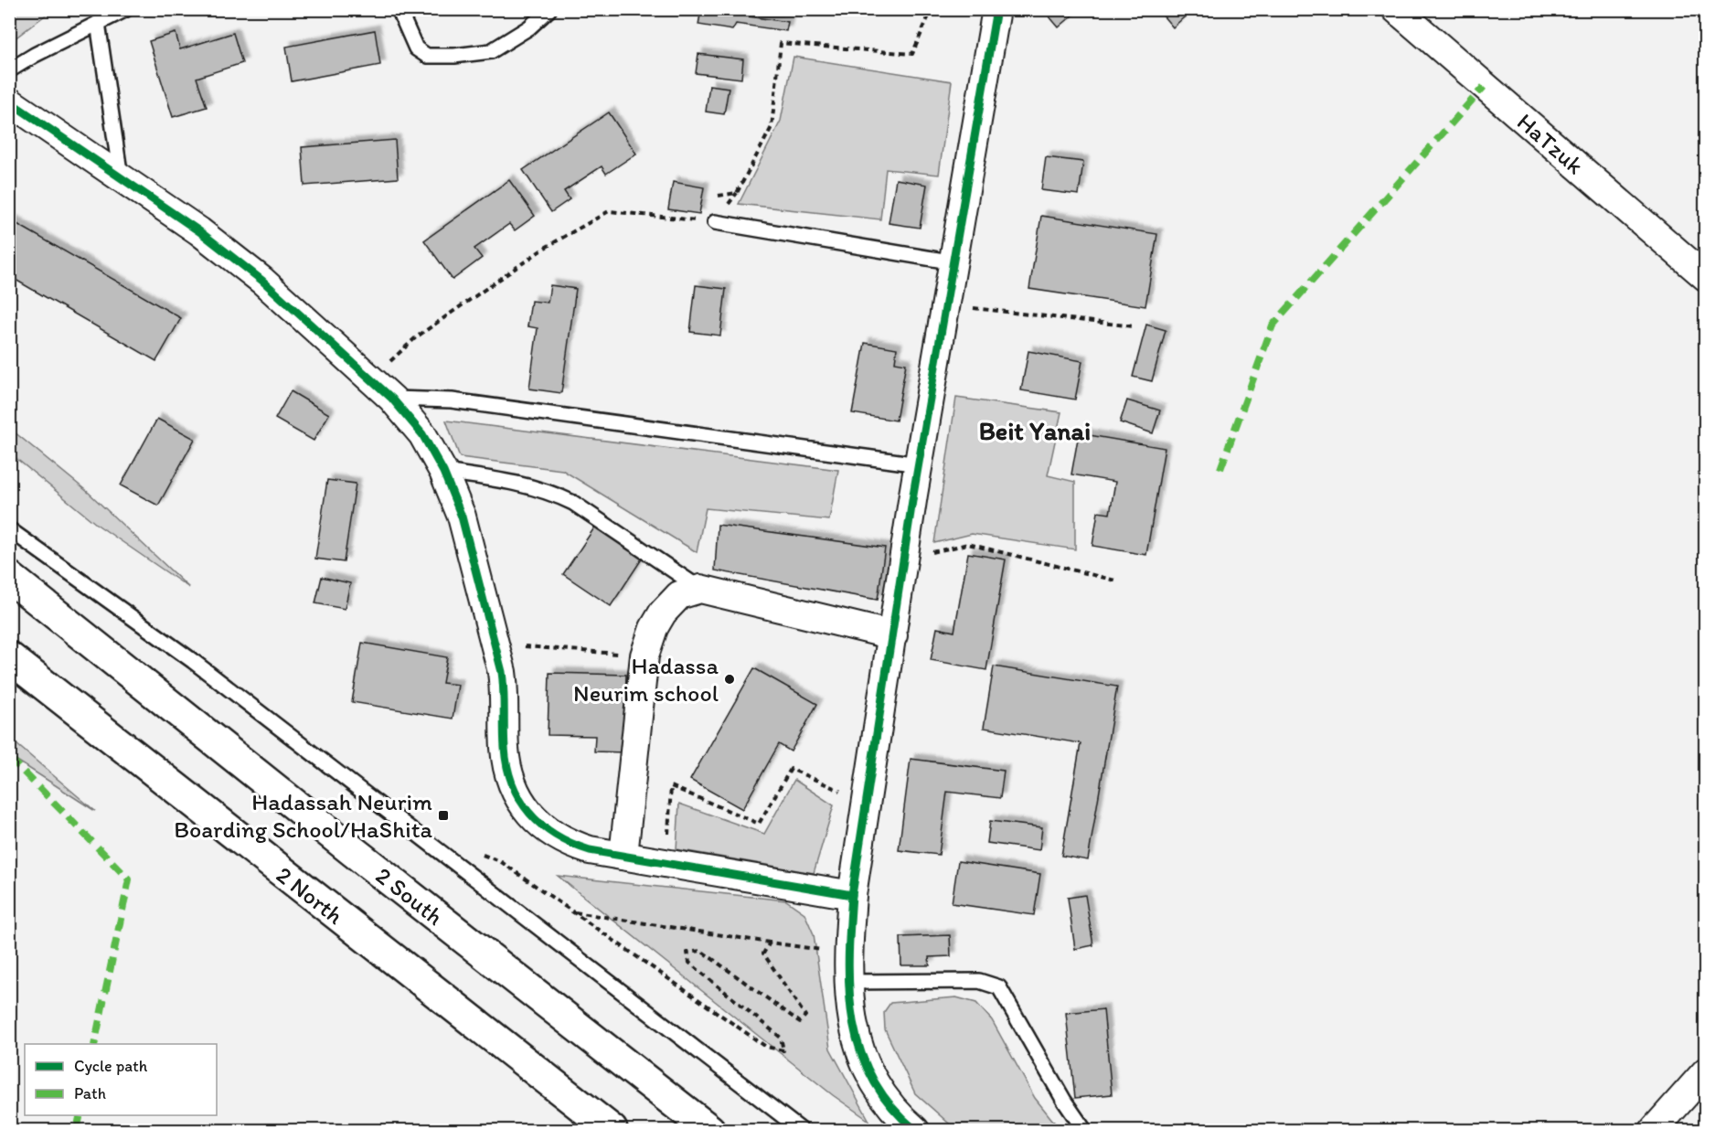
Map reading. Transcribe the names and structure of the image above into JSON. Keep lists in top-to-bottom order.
{
  "streets": {
    "highway": ["2 North", "2 South"],
    "street": ["HaTzuk"]
  },
  "districts": ["Beit Yanai"],
  "places": {
    "other": ["Hadassa Neurim school"],
    "transit": ["Hadassah Neurim Boarding School/HaShita"]
  },
  "legend": ["Cycle path", "Path"]
}
